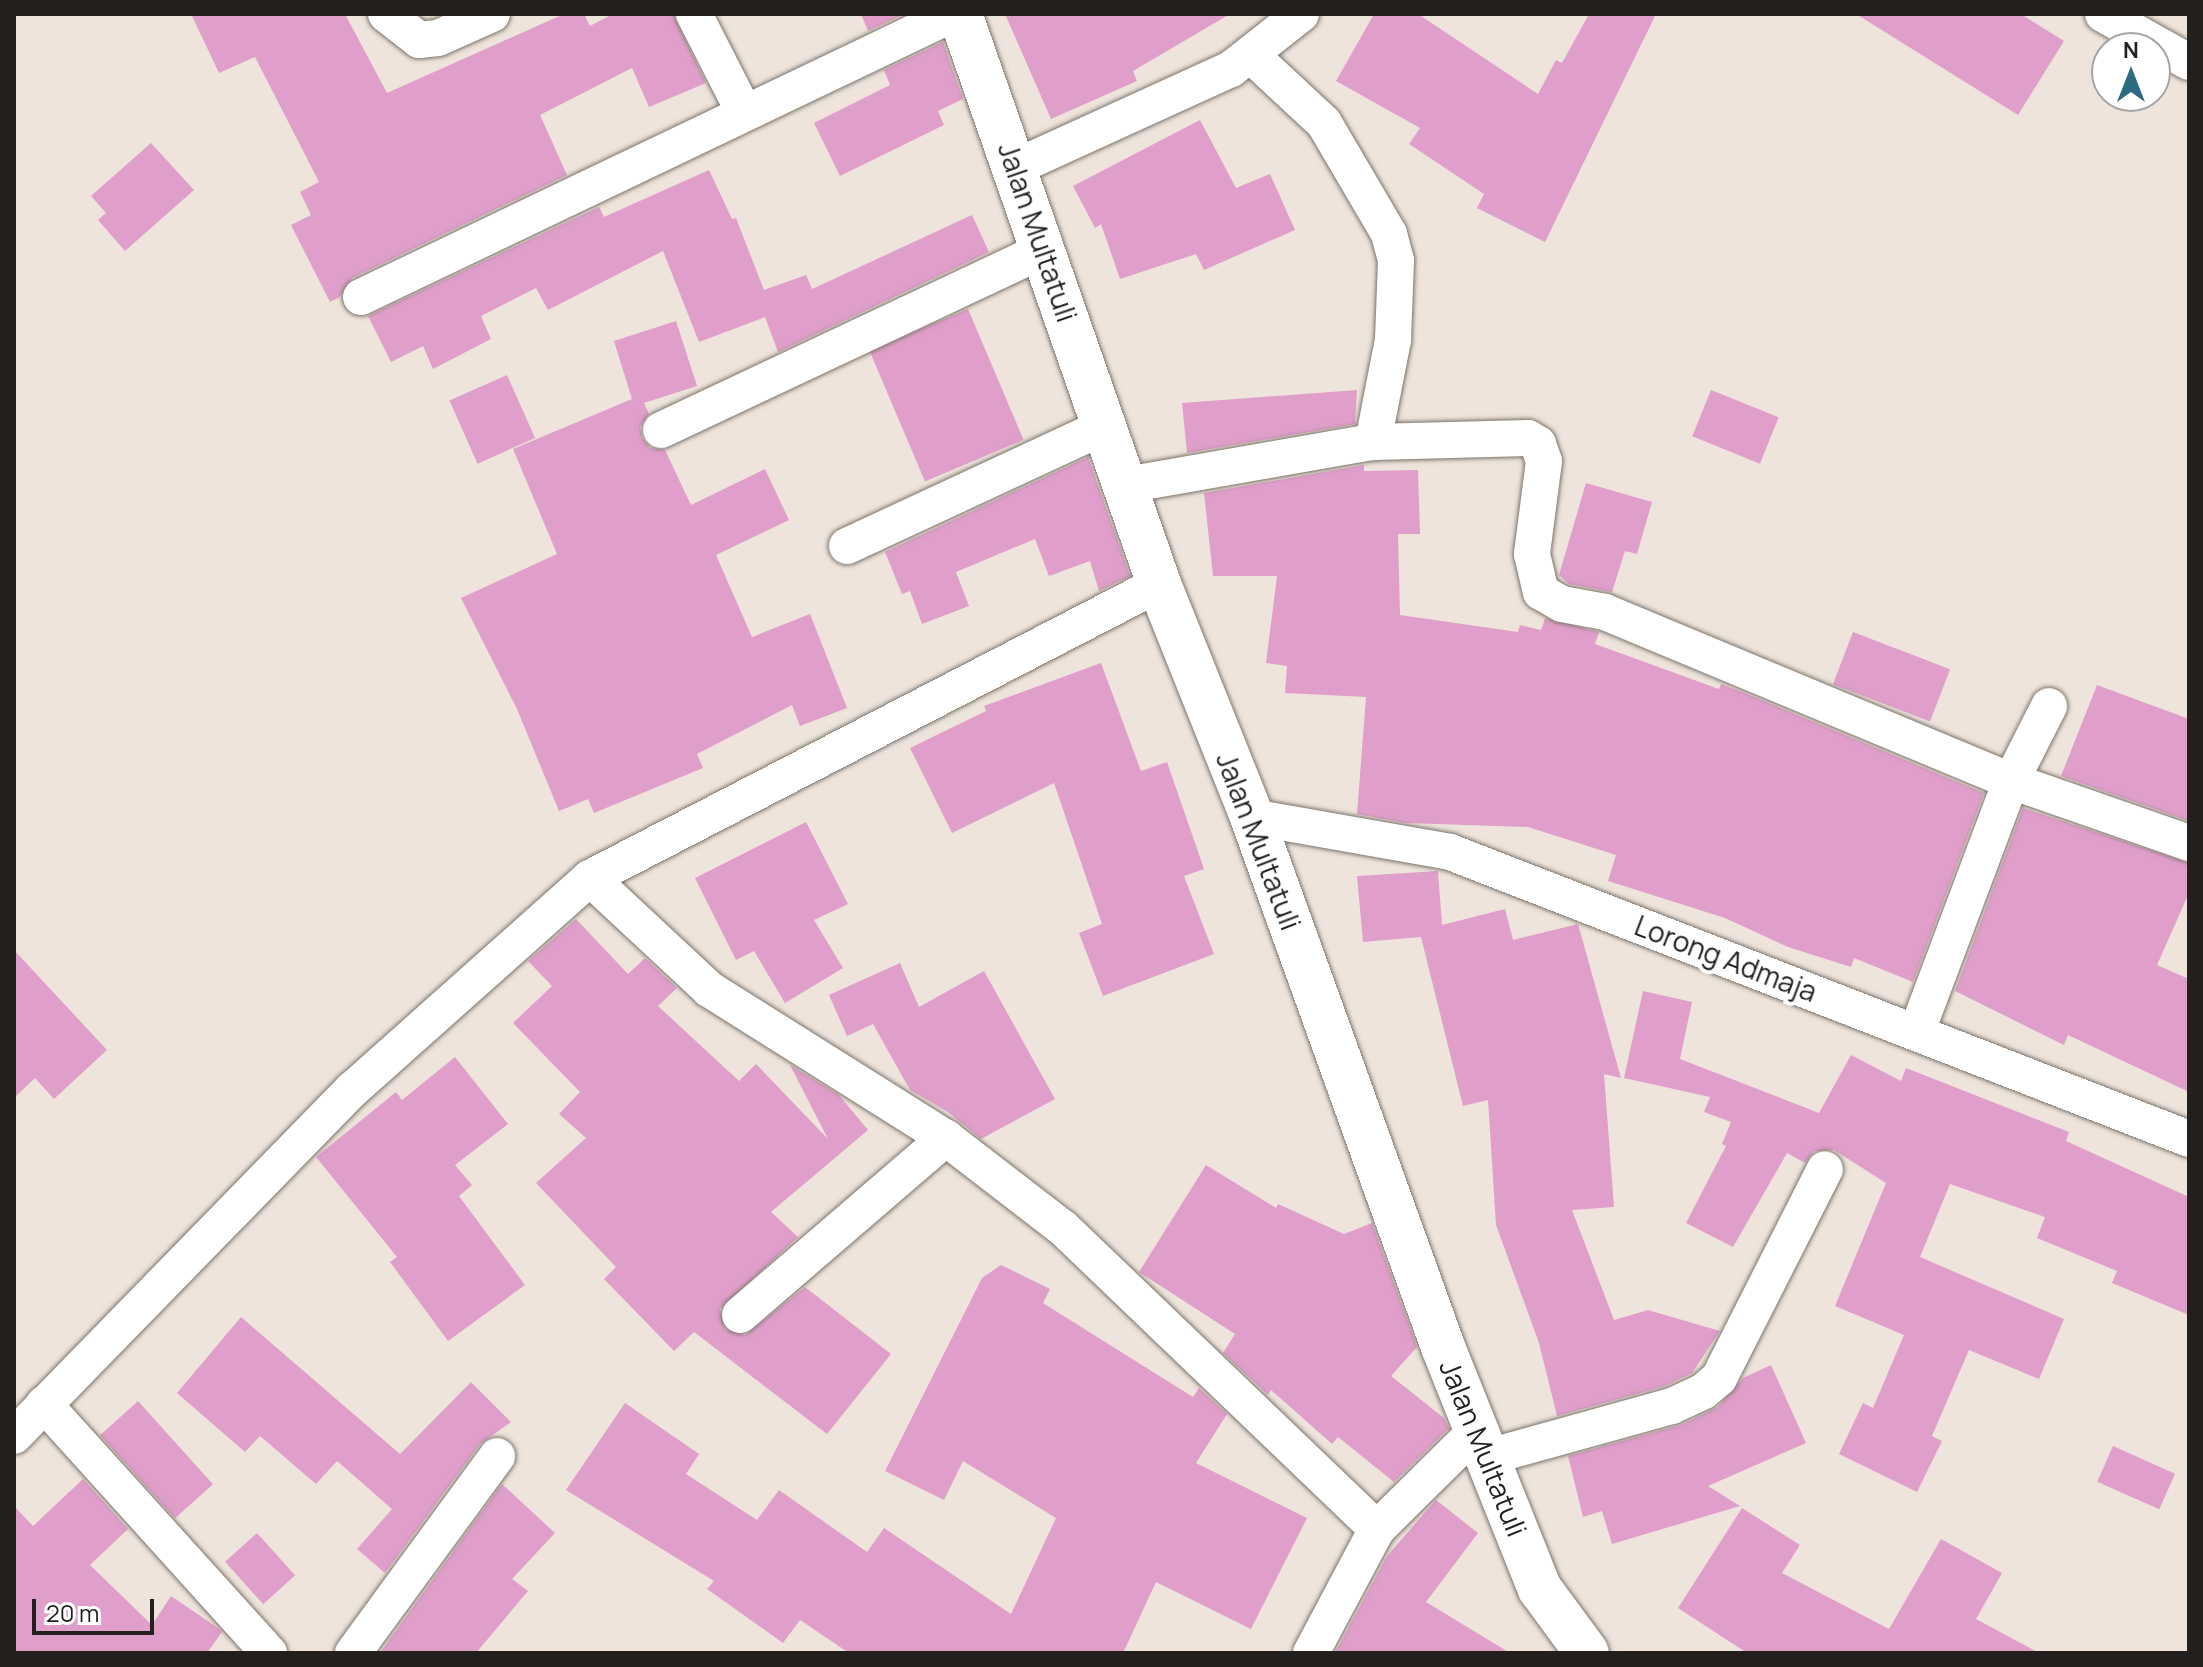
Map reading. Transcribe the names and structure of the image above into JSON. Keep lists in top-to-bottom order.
{
  "streets": {
    "main road": ["Jalan Multatuli"],
    "street": ["Lorong Admaja"]
  },
  "crossings": [
    ["Jalan Multatuli", "Lorong Admaja"]
  ],
  "scale_bar": "20 m",
  "north": "top"
}
